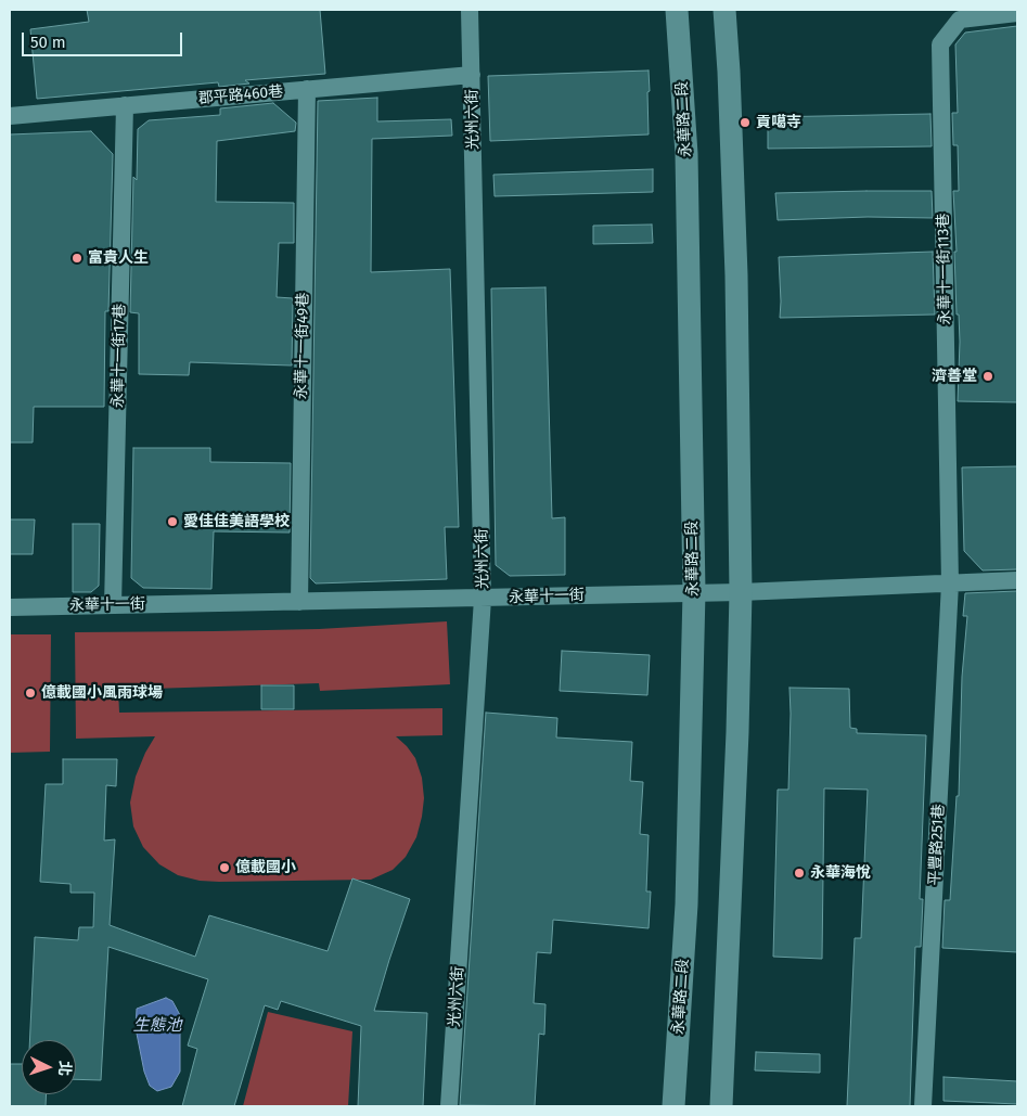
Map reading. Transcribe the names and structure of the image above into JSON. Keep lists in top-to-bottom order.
{
  "streets": {
    "street": [
      "郡平路460巷",
      "光州六街",
      "永華路二段",
      "永華十一街113巷",
      "永華十一街49巷",
      "永華十一街17巷",
      "永華十一街",
      "平豐路251巷"
    ]
  },
  "crossings": [
    ["郡平路460巷", "光州六街"],
    ["郡平路460巷", "永華十一街49巷"],
    ["郡平路460巷", "永華十一街17巷"],
    ["光州六街", "永華十一街"],
    ["永華路二段", "永華十一街"],
    ["永華十一街113巷", "永華十一街"],
    ["永華十一街113巷", "平豐路251巷"],
    ["永華十一街49巷", "永華十一街"],
    ["永華十一街17巷", "永華十一街"],
    ["永華十一街", "平豐路251巷"]
  ],
  "water": ["生態池"],
  "places": [
    "貢噶寺",
    "富貴人生",
    "濟善堂",
    "愛佳佳美語學校",
    "億載國小風雨球場",
    "億載國小",
    "永華海悅"
  ],
  "scale_bar": "50 m",
  "north": "right"
}
